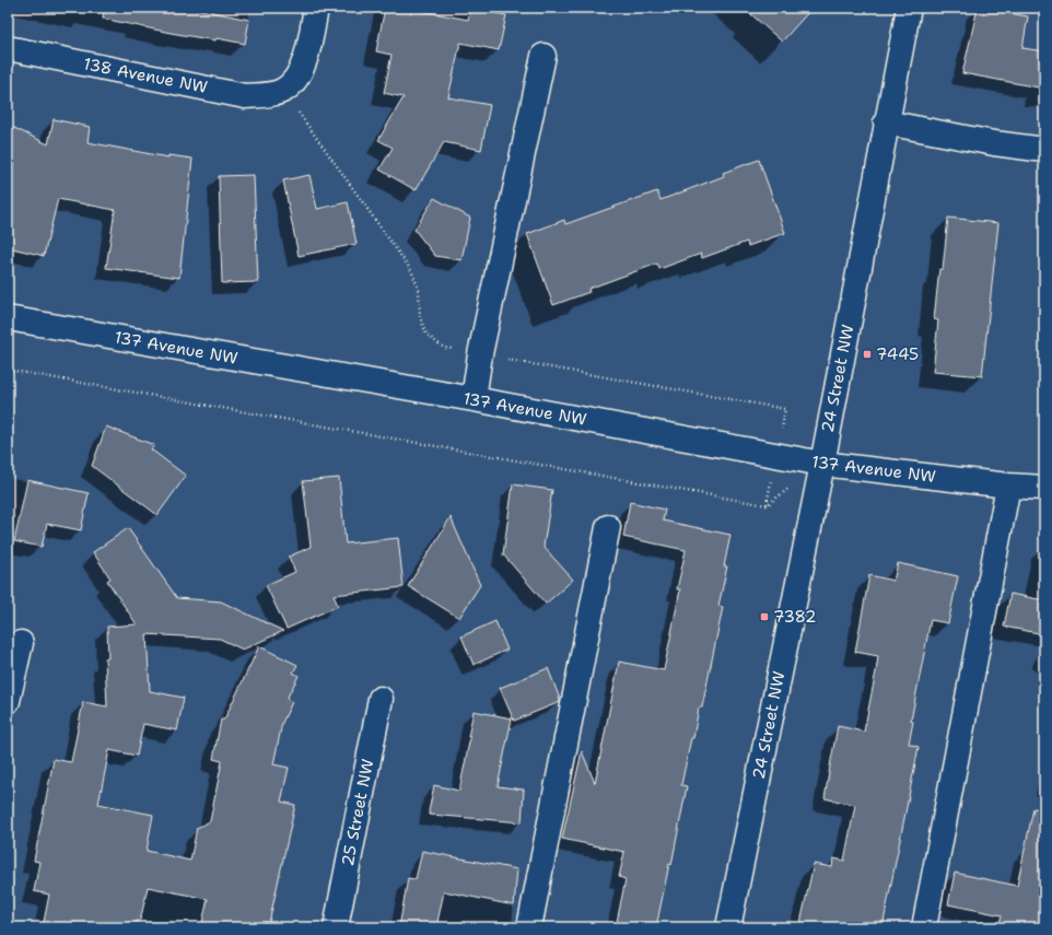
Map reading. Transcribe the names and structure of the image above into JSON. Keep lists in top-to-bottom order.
{
  "streets": {
    "street": [
      "138 Avenue NW",
      "137 Avenue NW",
      "24 Street NW",
      "25 Street NW"
    ]
  },
  "crossings": [
    ["137 Avenue NW", "24 Street NW"]
  ],
  "places": {
    "transit": ["7445", "7382"]
  }
}
